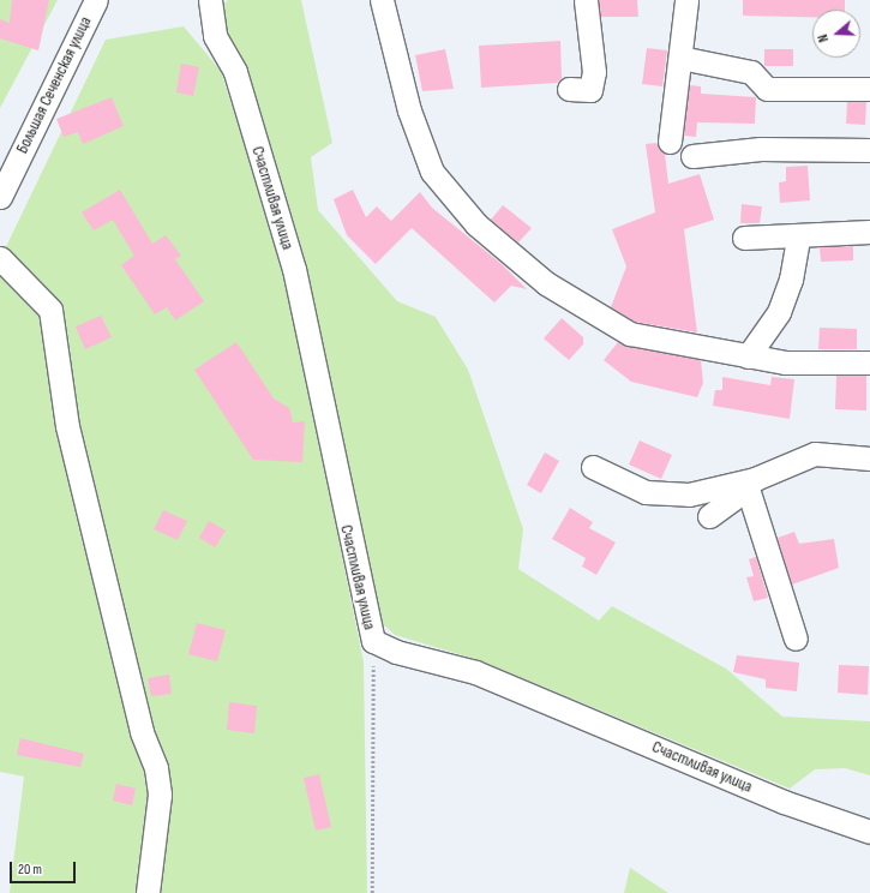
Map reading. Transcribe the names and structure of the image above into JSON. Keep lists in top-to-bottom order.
{
  "streets": {
    "street": ["Большая Сеченская улица", "Счастливая улица"]
  },
  "scale_bar": "20 m",
  "north": "left"
}
